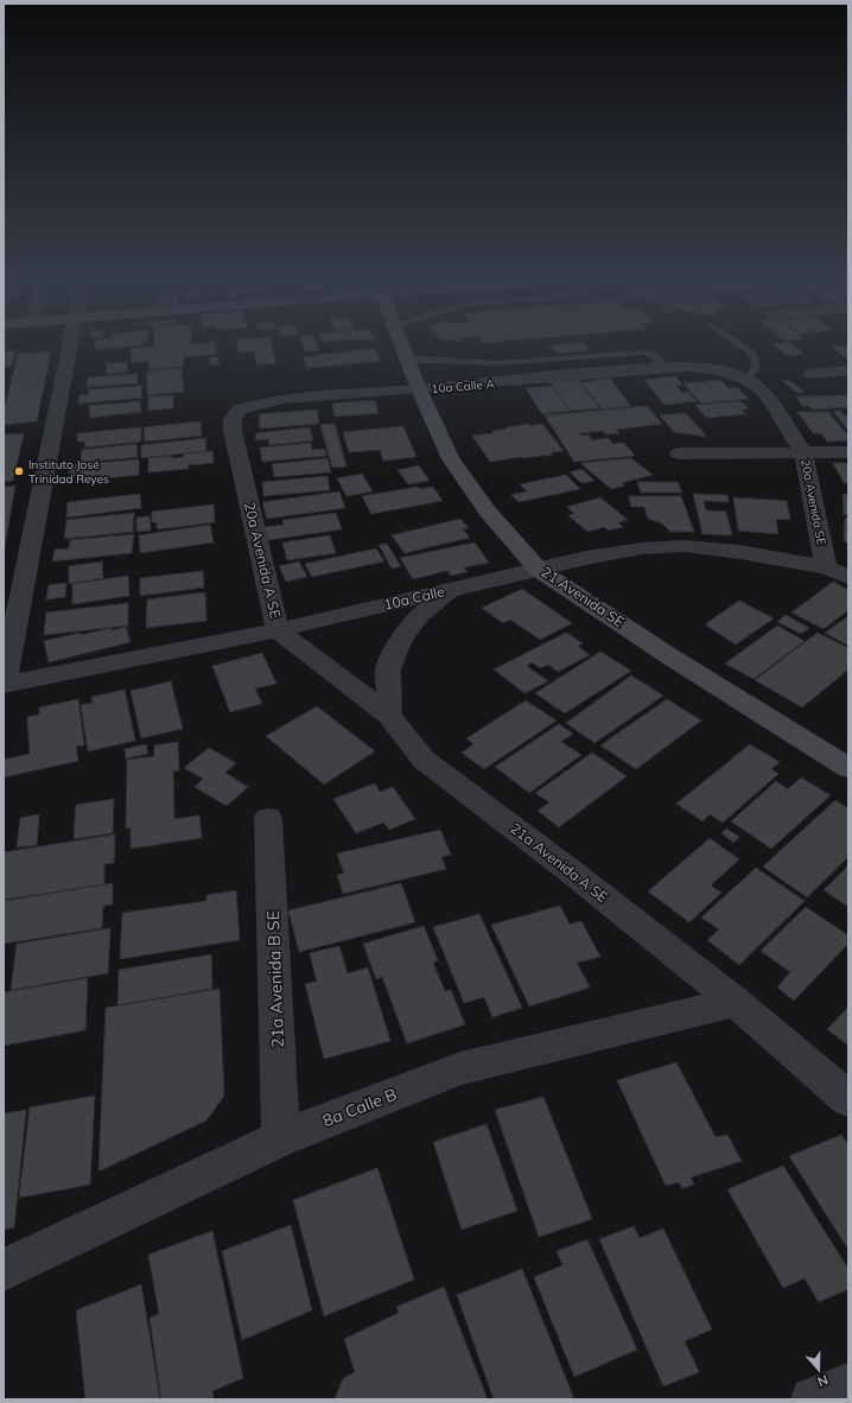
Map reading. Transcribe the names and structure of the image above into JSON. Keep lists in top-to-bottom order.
{
  "streets": {
    "street": [
      "10a Calle A",
      "20a Avenida SE",
      "20a Avenida A SE",
      "21 Avenida SE",
      "10a Calle",
      "21a Avenida A SE",
      "21a Avenida B SE",
      "8a Calle B"
    ]
  },
  "crossings": [
    ["10a Calle A", "20a Avenida SE"],
    ["10a Calle A", "20a Avenida A SE"],
    ["10a Calle A", "21 Avenida SE"],
    ["20a Avenida SE", "10a Calle"],
    ["20a Avenida A SE", "10a Calle"],
    ["20a Avenida A SE", "21a Avenida A SE"],
    ["21 Avenida SE", "10a Calle"],
    ["21a Avenida A SE", "8a Calle B"],
    ["21a Avenida B SE", "8a Calle B"]
  ],
  "places": ["Instituto José Trinidad Reyes"],
  "north": "bottom"
}
